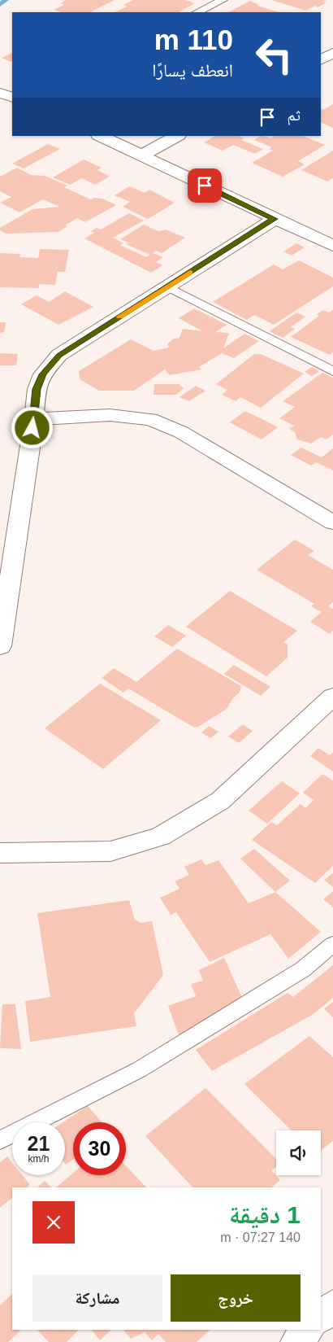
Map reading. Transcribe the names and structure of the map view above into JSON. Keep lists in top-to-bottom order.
{
  "page": {
    "turn": ["110 m", "انعطف يسارًا"],
    "then": "ثم",
    "speed": "21 km/h",
    "limit": "30",
    "heading": ["1 دقيقة", "140 m · 07:27"],
    "buttons": ["خروج", "مشاركة"]
  }
}
